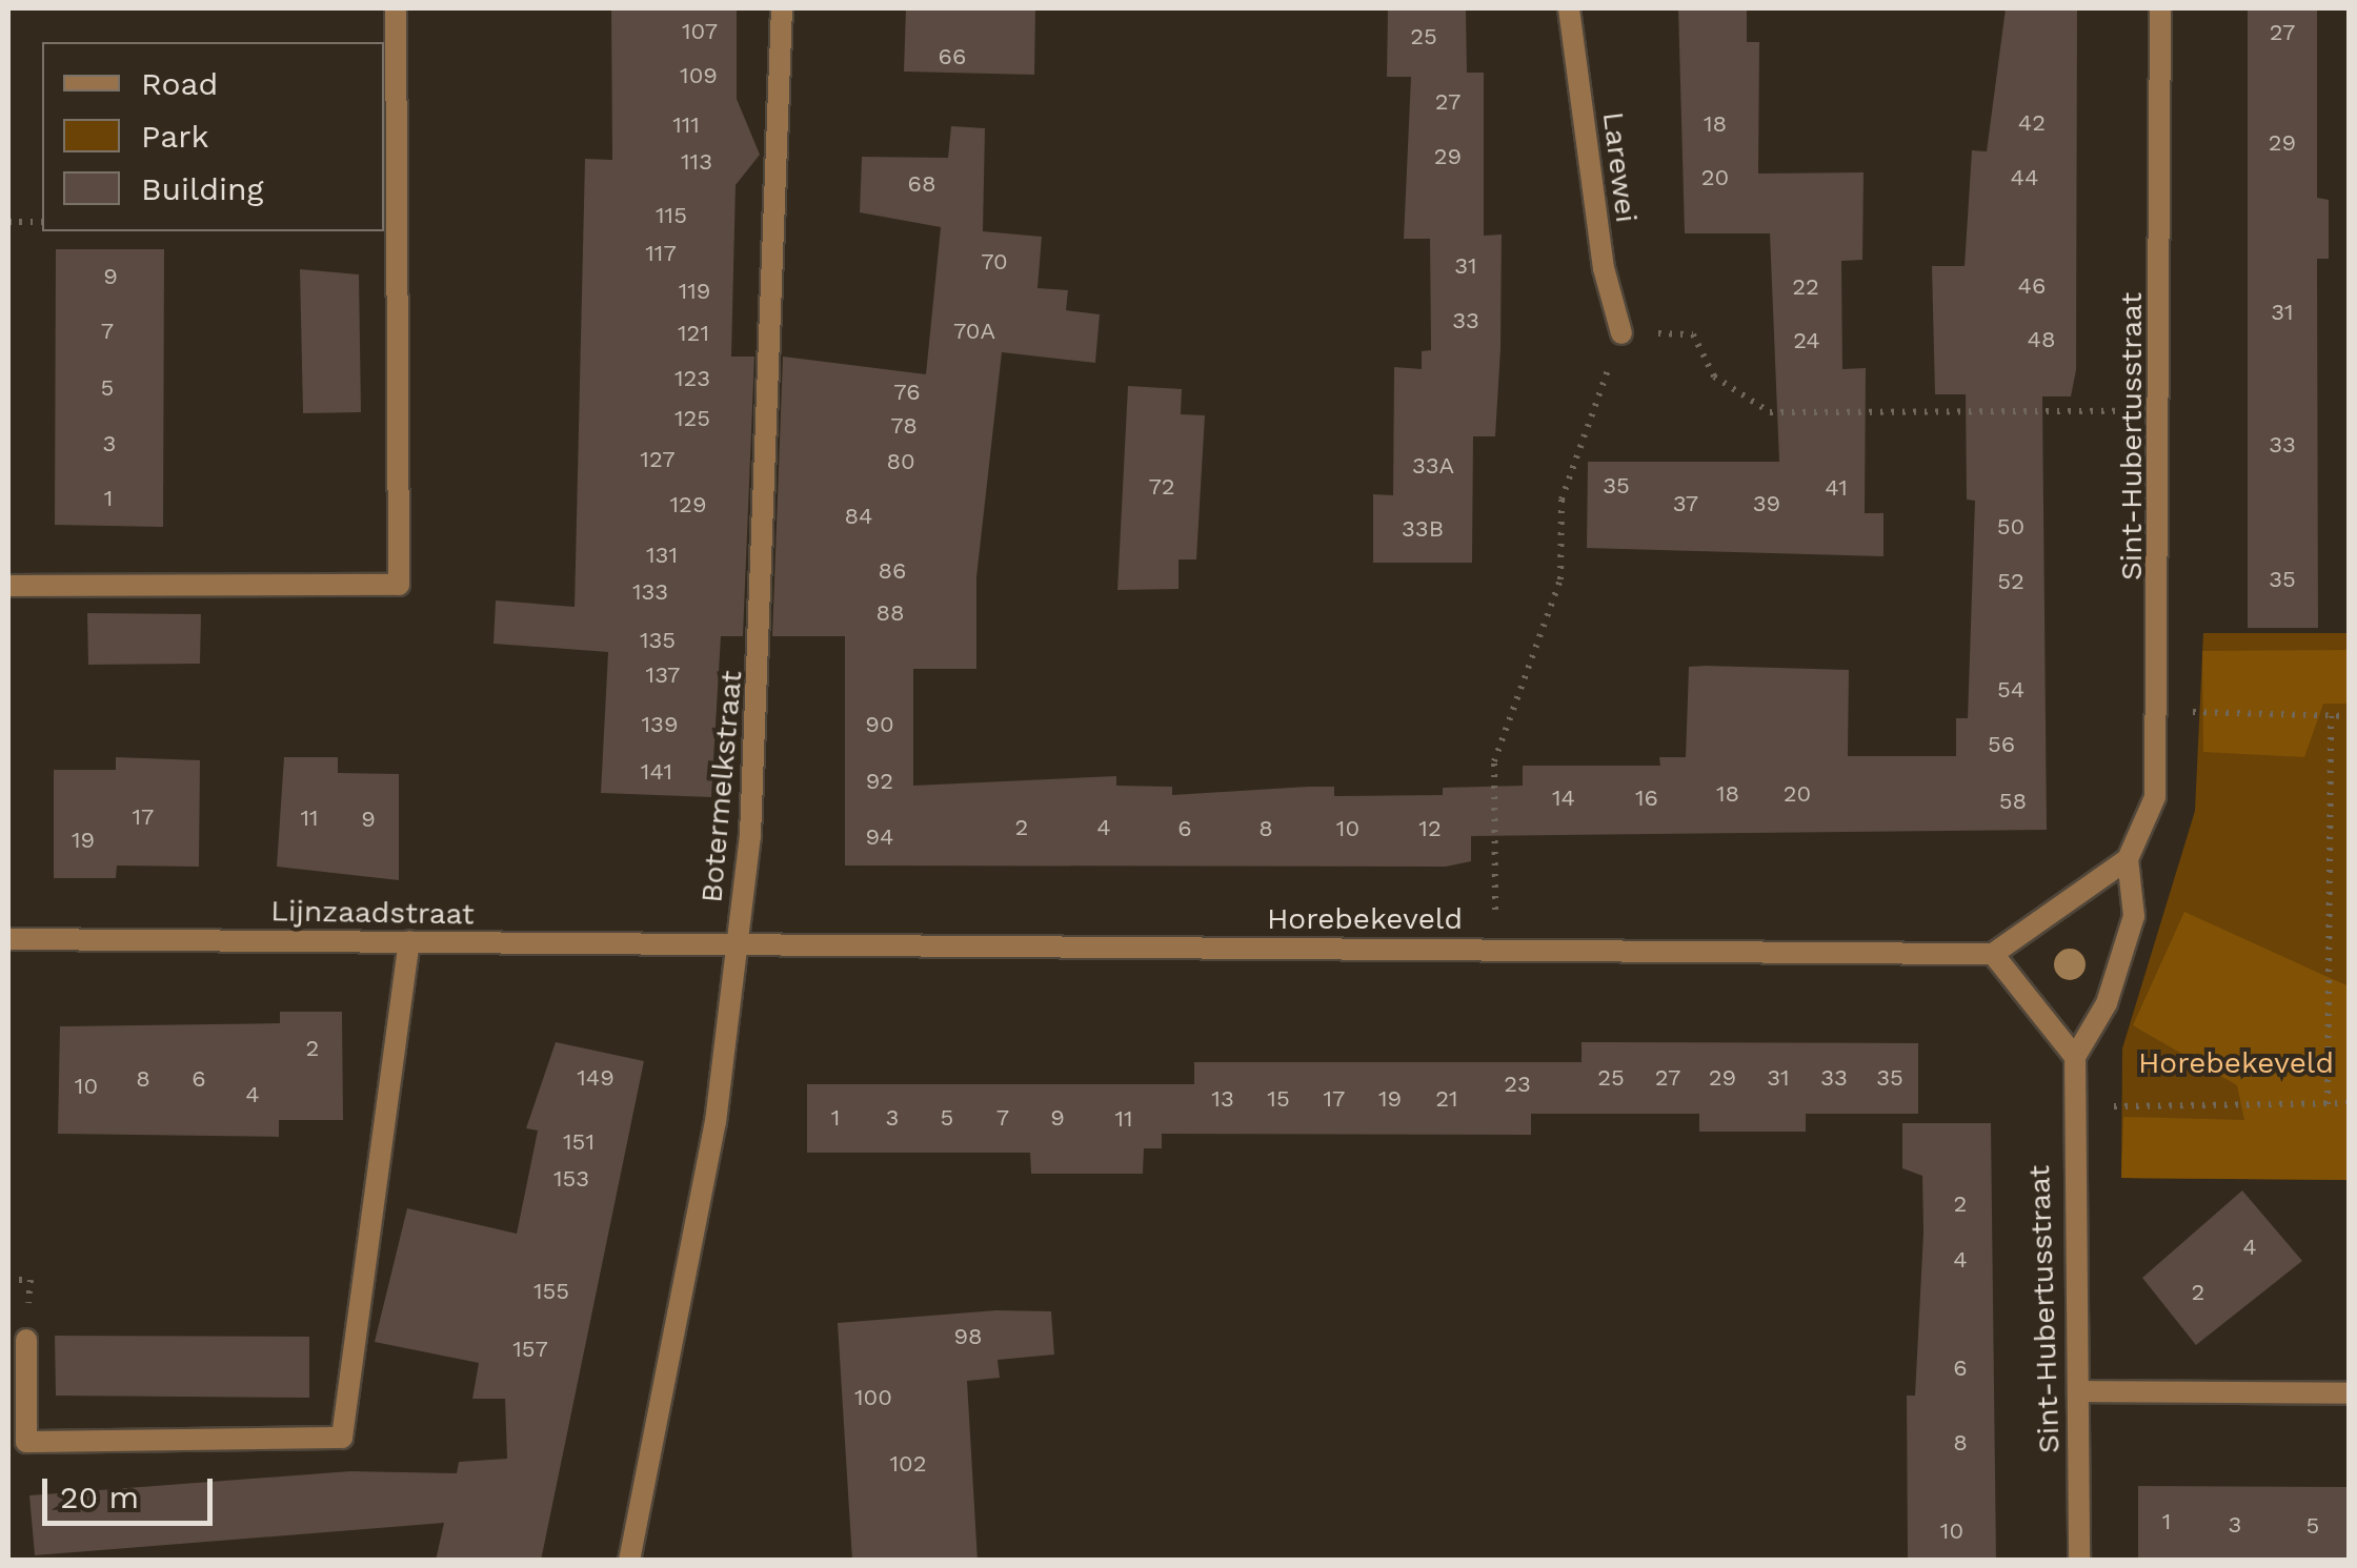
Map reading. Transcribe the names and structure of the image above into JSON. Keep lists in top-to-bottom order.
{
  "streets": {
    "street": [
      "Larewei",
      "Sint-Hubertusstraat",
      "Botermelkstraat",
      "Lijnzaadstraat",
      "Horebekeveld"
    ]
  },
  "crossings": [
    ["Botermelkstraat", "Lijnzaadstraat"],
    ["Botermelkstraat", "Horebekeveld"],
    ["Lijnzaadstraat", "Horebekeveld"]
  ],
  "parks": ["Horebekeveld"],
  "house_numbers": [
    "107",
    "27",
    "25",
    "66",
    "109",
    "27",
    "42",
    "18",
    "111",
    "29",
    "29",
    "113",
    "20",
    "44",
    "68",
    "115",
    "117",
    "70",
    "31",
    "9",
    "46",
    "22",
    "119",
    "31",
    "33",
    "7",
    "70A",
    "121",
    "48",
    "24",
    "123",
    "5",
    "76",
    "125",
    "78",
    "3",
    "33",
    "127",
    "80",
    "33A",
    "35",
    "72",
    "41",
    "1",
    "37",
    "39",
    "129",
    "84",
    "50",
    "33B",
    "131",
    "86",
    "35",
    "52",
    "133",
    "88",
    "135",
    "137",
    "54",
    "139",
    "90",
    "56",
    "141",
    "92",
    "18",
    "20",
    "14",
    "16",
    "58",
    "17",
    "11",
    "9",
    "2",
    "4",
    "6",
    "8",
    "10",
    "12",
    "94",
    "19",
    "2",
    "149",
    "25",
    "27",
    "29",
    "31",
    "33",
    "35",
    "8",
    "6",
    "23",
    "10",
    "4",
    "13",
    "15",
    "17",
    "19",
    "21",
    "1",
    "3",
    "5",
    "7",
    "9",
    "11",
    "151",
    "153",
    "2",
    "4",
    "4",
    "155",
    "2",
    "98",
    "157",
    "6",
    "100",
    "8",
    "102",
    "1",
    "3",
    "5",
    "10"
  ],
  "legend": ["Road", "Park", "Building"],
  "scale_bar": "20 m"
}
